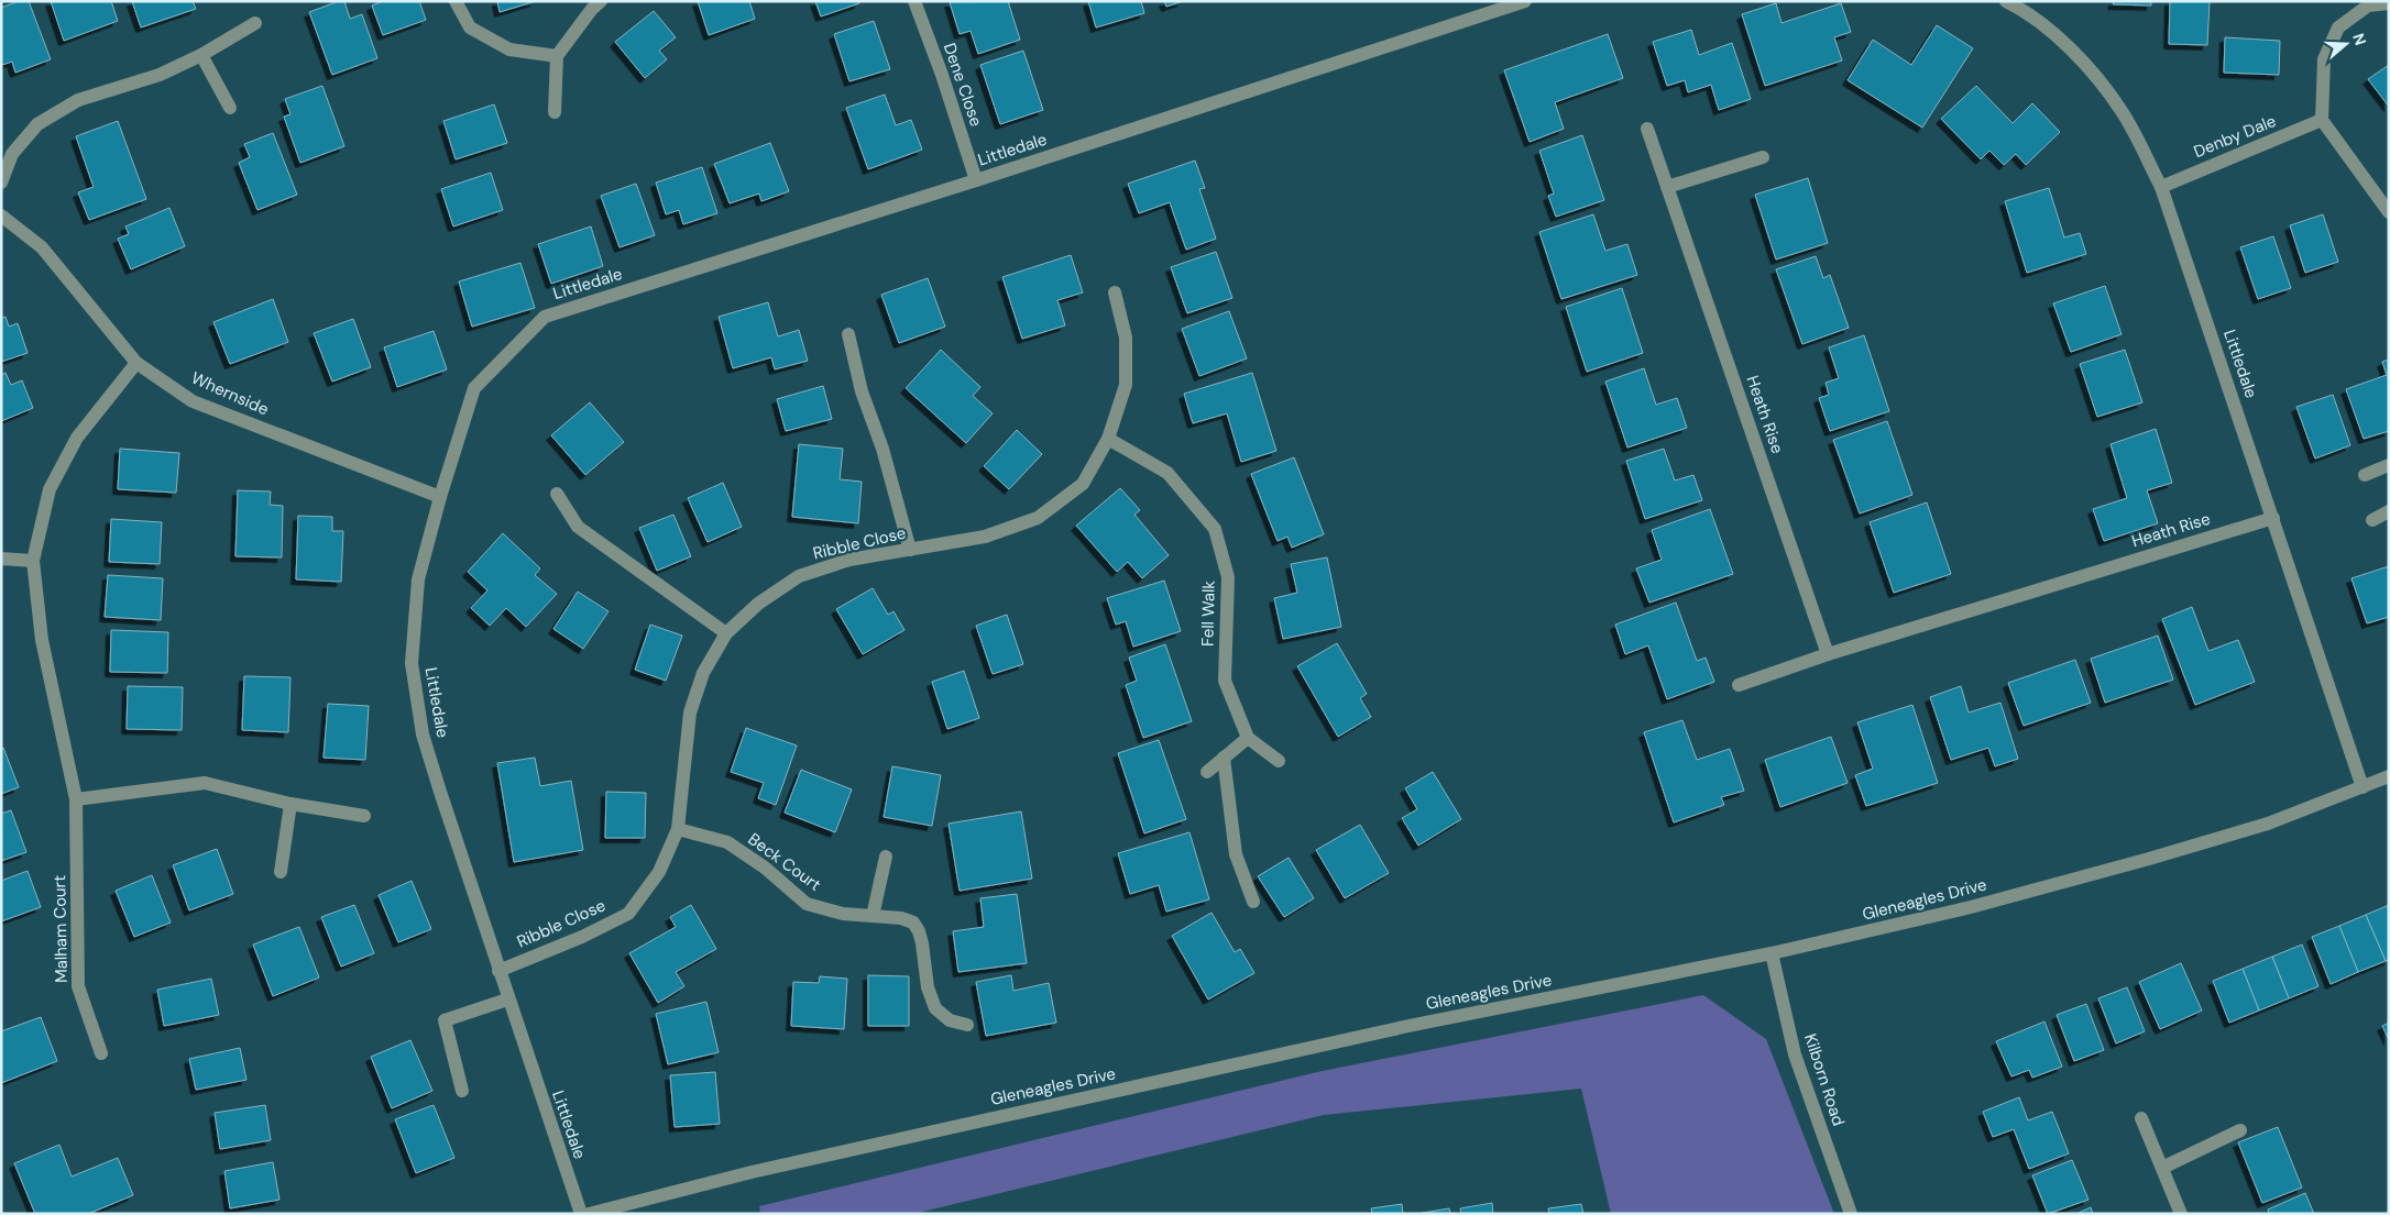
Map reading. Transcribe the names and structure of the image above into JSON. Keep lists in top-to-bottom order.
{
  "streets": {
    "street": [
      "Dene Close",
      "Denby Dale",
      "Littledale",
      "Whernside",
      "Heath Rise",
      "Ribble Close",
      "Fell Walk",
      "Beck Court",
      "Gleneagles Drive",
      "Malham Court",
      "Kilborn Road"
    ]
  },
  "crossings": [
    ["Dene Close", "Littledale"],
    ["Denby Dale", "Littledale"],
    ["Littledale", "Whernside"],
    ["Littledale", "Heath Rise"],
    ["Littledale", "Ribble Close"],
    ["Littledale", "Gleneagles Drive"],
    ["Whernside", "Malham Court"],
    ["Ribble Close", "Fell Walk"],
    ["Ribble Close", "Beck Court"],
    ["Gleneagles Drive", "Kilborn Road"]
  ],
  "north": "right"
}
